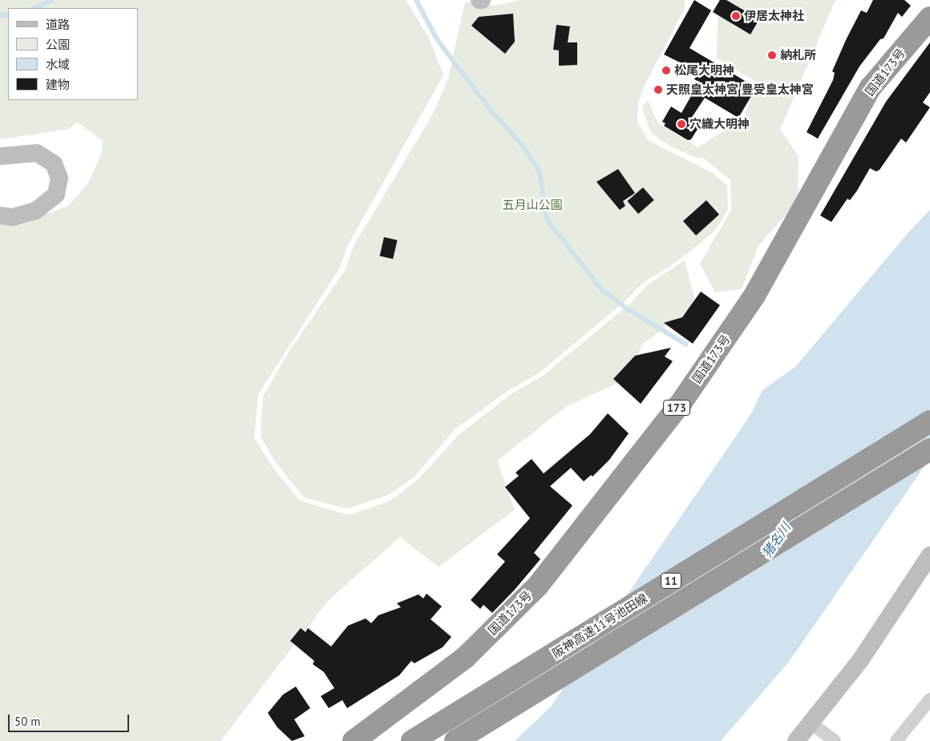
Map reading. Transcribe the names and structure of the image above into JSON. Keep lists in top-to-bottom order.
{
  "streets": {
    "highway": [
      "国道173号",
      "173",
      "11",
      "阪神高速11号池田線"
    ]
  },
  "water": ["猪名川"],
  "parks": ["五月山公園"],
  "places": [
    "伊居太神社",
    "納札所",
    "松尾大明神",
    "天照皇太神宮 豊受皇太神宮",
    "穴織大明神"
  ],
  "legend": [
    "道路",
    "公園",
    "水域",
    "建物"
  ],
  "scale_bar": "50 m"
}
